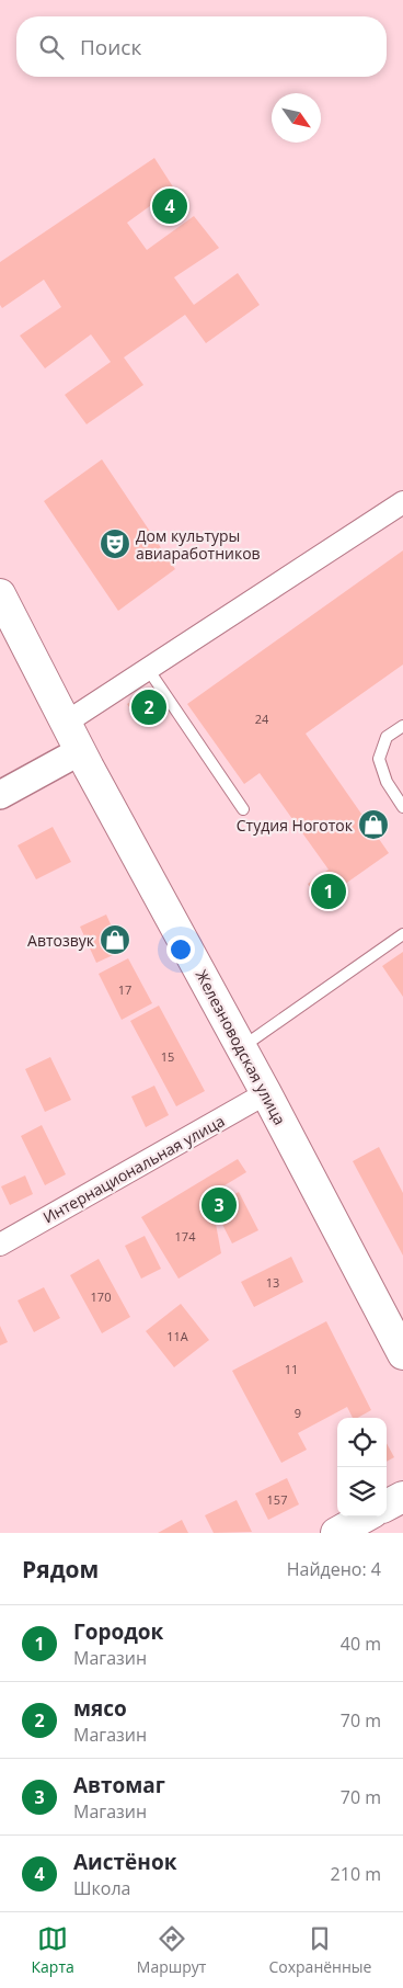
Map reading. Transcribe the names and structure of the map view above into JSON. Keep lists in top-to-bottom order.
{
  "streets": {
    "main road": ["Железноводская улица"],
    "street": ["Интернациональная улица"]
  },
  "crossings": [
    ["Железноводская улица", "Интернациональная улица"]
  ],
  "places": {
    "theatre": ["Дом культуры авиаработников"],
    "shop": ["Студия Ноготок", "Автозвук"]
  },
  "house_numbers": [
    "24",
    "17",
    "15",
    "174",
    "13",
    "170",
    "11А",
    "11",
    "9",
    "157"
  ],
  "north": "bottom right",
  "page": {
    "search": "Поиск",
    "pins": [
      "4",
      "2",
      "1",
      "3"
    ],
    "heading": ["Рядом", "Найдено: 4"],
    "list": [
      {
        "mark": "1",
        "name": "Городок",
        "note": "Магазин",
        "value": "40 m"
      },
      {
        "mark": "2",
        "name": "мясо",
        "note": "Магазин",
        "value": "70 m"
      },
      {
        "mark": "3",
        "name": "Автомаг",
        "note": "Магазин",
        "value": "70 m"
      },
      {
        "mark": "4",
        "name": "Аистёнок",
        "note": "Школа",
        "value": "210 m"
      }
    ],
    "nav": ["Карта", "Маршрут", "Сохранённые"]
  }
}
